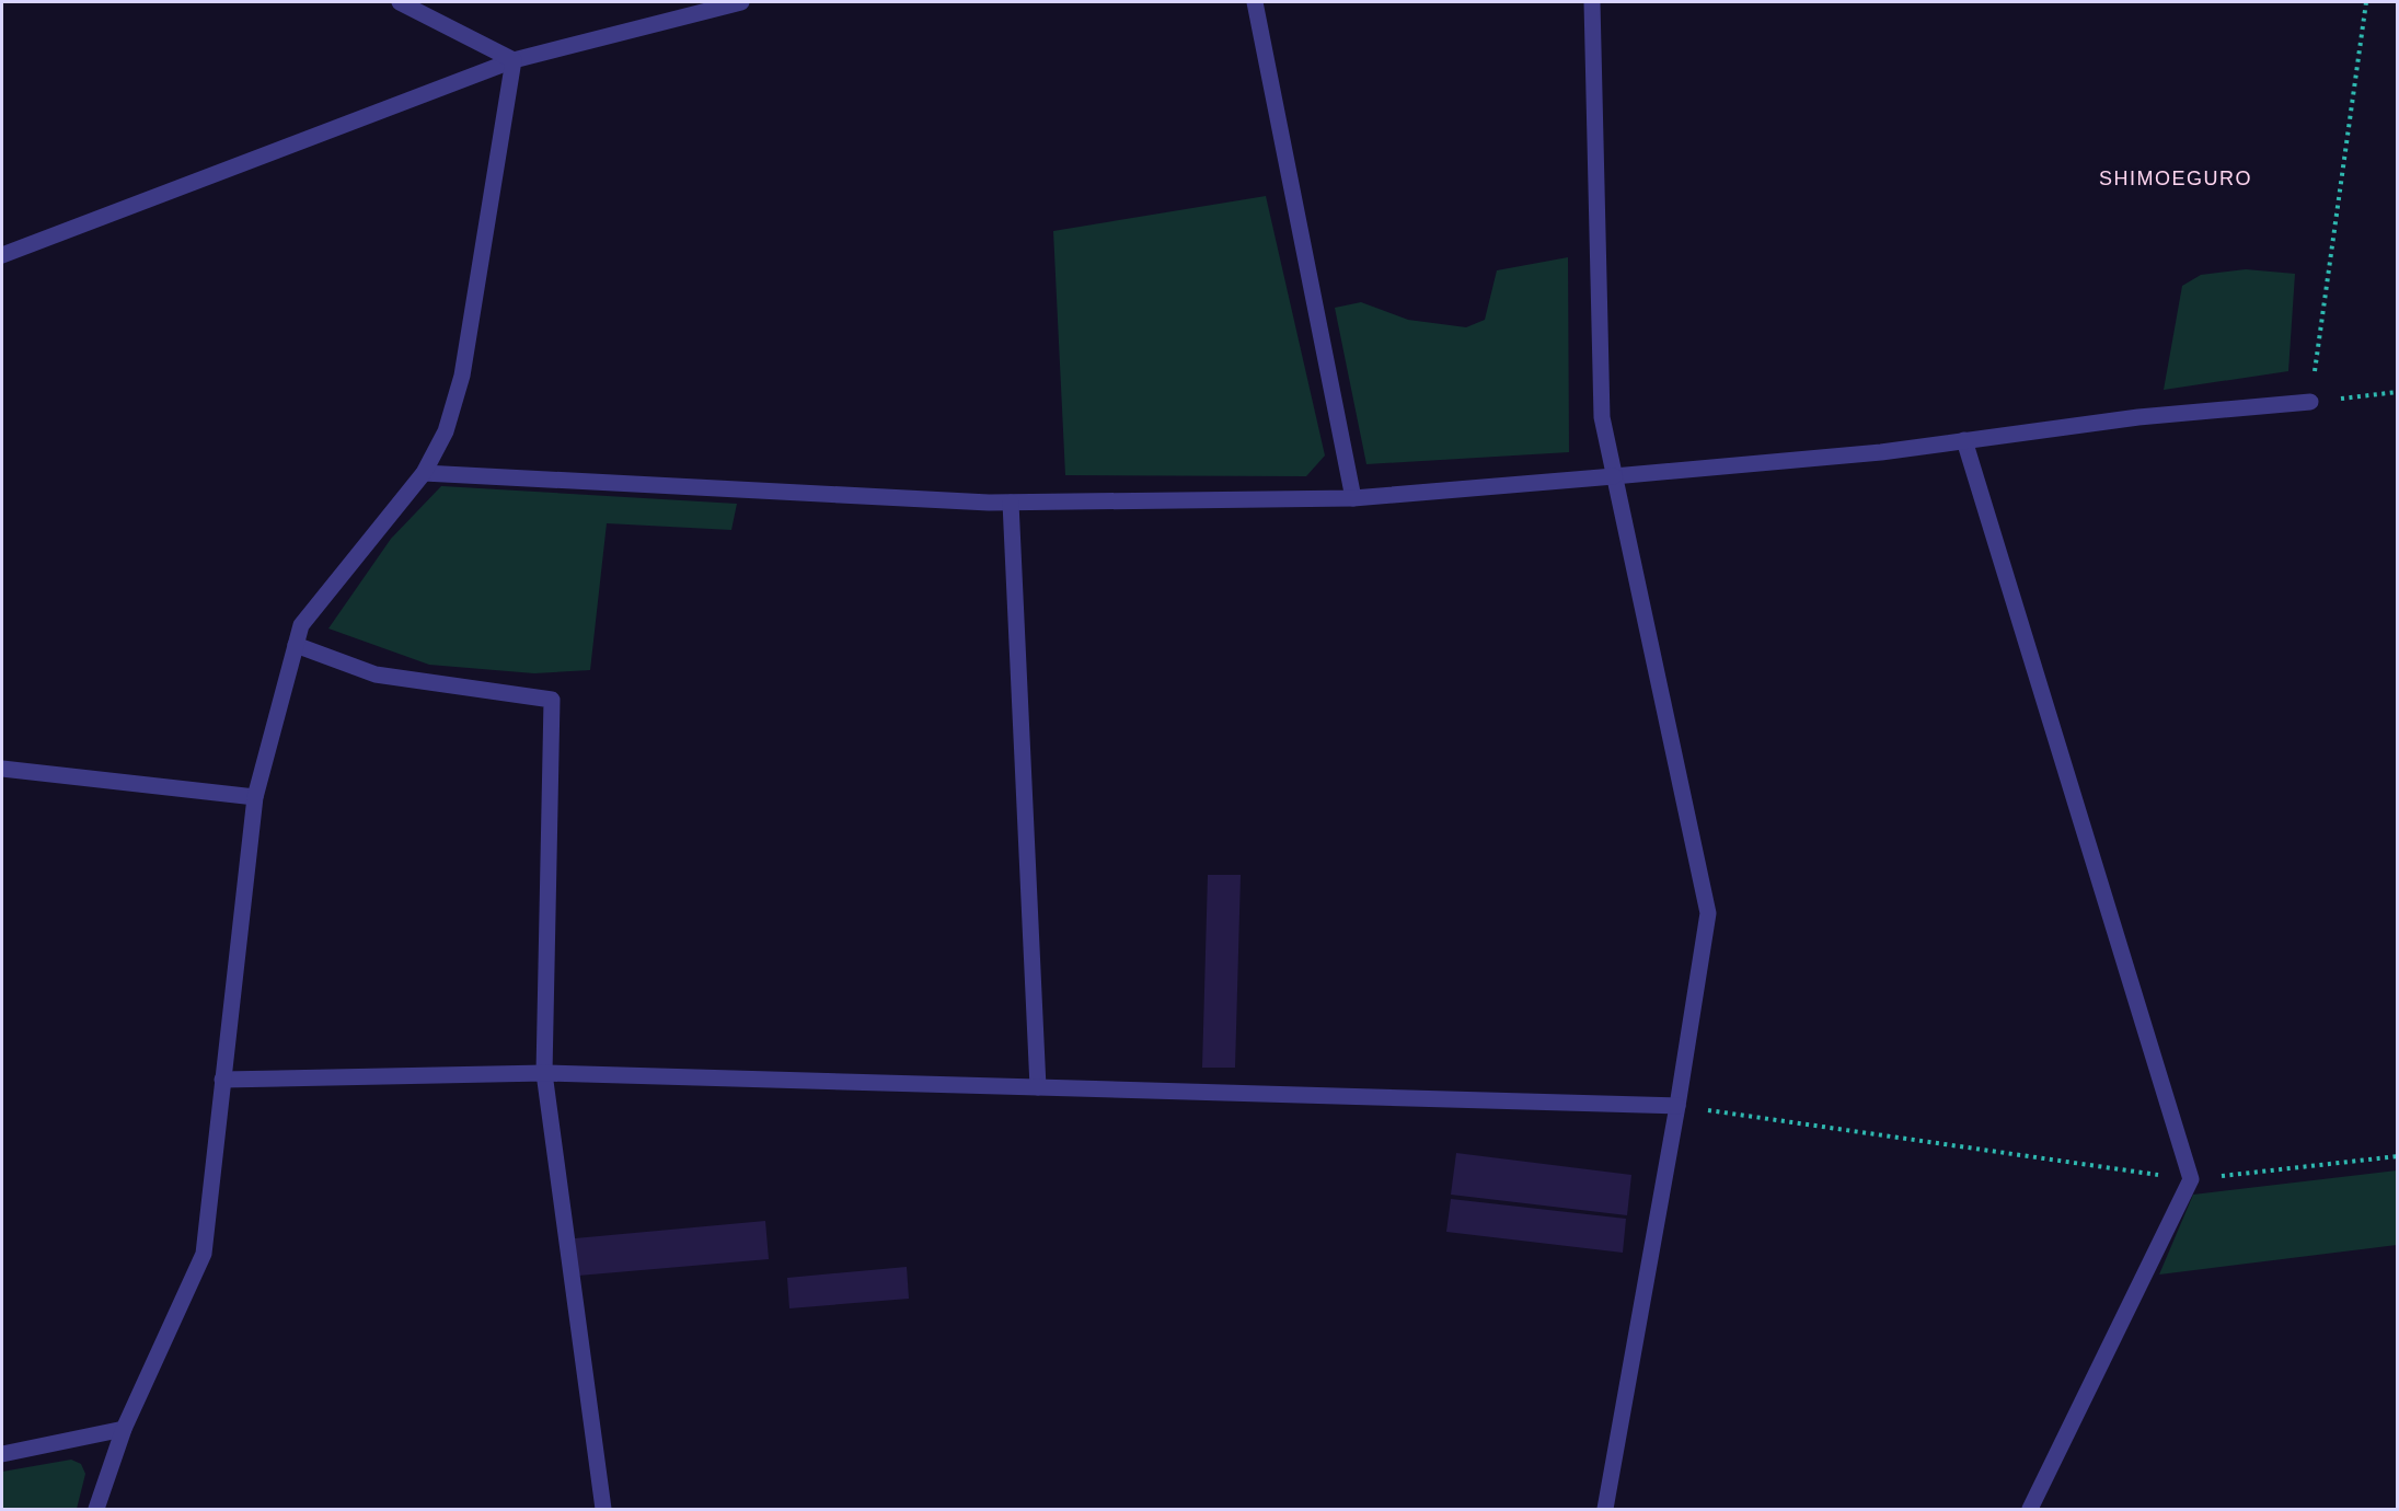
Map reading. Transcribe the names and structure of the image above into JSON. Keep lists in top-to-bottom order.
{
  "districts": ["SHIMOEGURO"]
}
